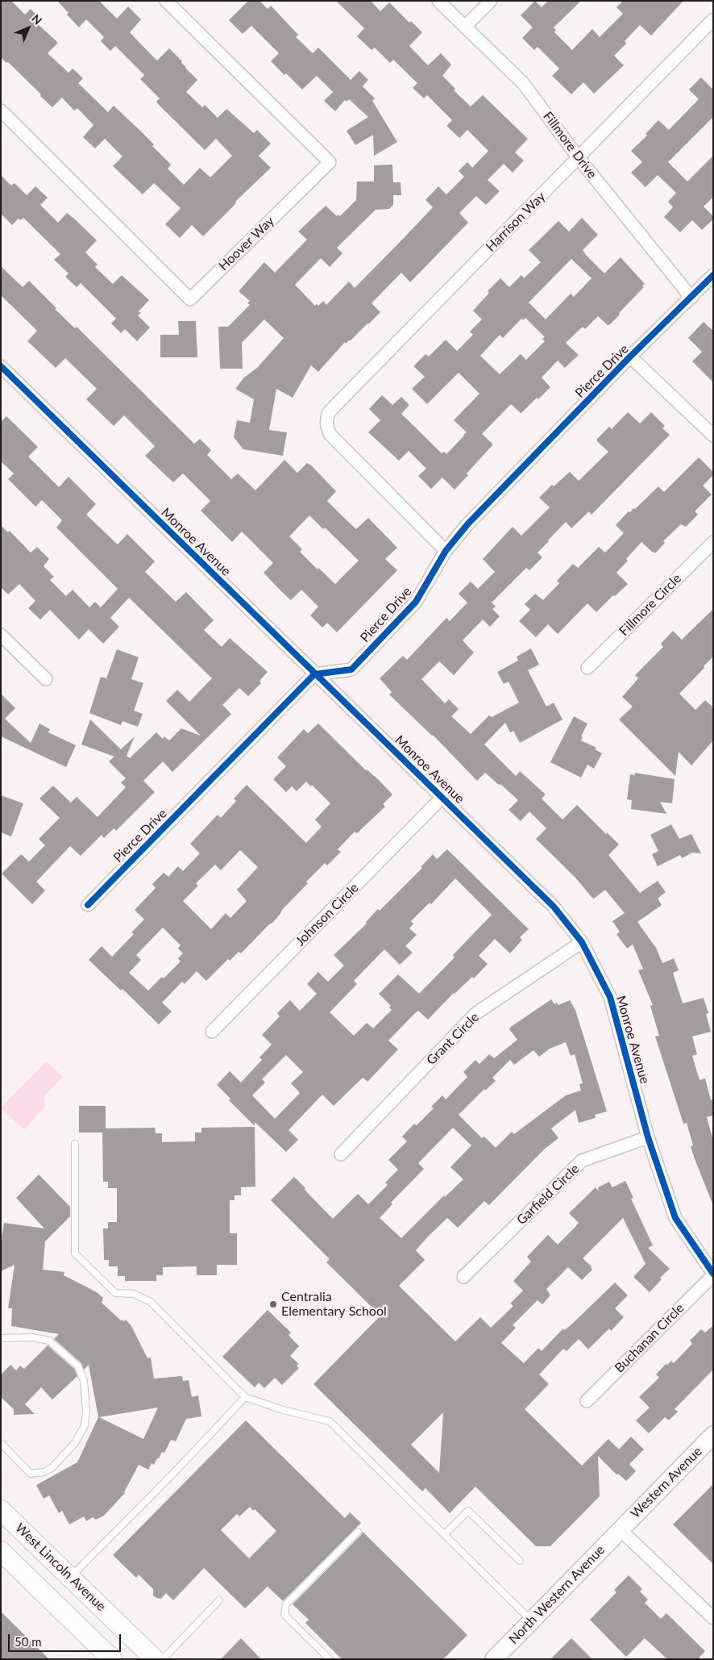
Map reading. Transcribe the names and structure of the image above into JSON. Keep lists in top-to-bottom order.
{
  "streets": {
    "main road": ["Western Avenue", "West Lincoln Avenue", "North Western Avenue"],
    "street": [
      "Fillmore Drive",
      "Harrison Way",
      "Hoover Way",
      "Pierce Drive",
      "Monroe Avenue",
      "Fillmore Circle",
      "Johnson Circle",
      "Grant Circle",
      "Garfield Circle",
      "Buchanan Circle"
    ]
  },
  "crossings": [
    ["Fillmore Drive", "Harrison Way"],
    ["Fillmore Drive", "Pierce Drive"],
    ["Harrison Way", "Pierce Drive"],
    ["Pierce Drive", "Monroe Avenue"],
    ["Monroe Avenue", "Johnson Circle"],
    ["Monroe Avenue", "Grant Circle"],
    ["Monroe Avenue", "Garfield Circle"],
    ["Monroe Avenue", "Buchanan Circle"],
    ["Western Avenue", "North Western Avenue"]
  ],
  "places": ["Centralia Elementary School"],
  "scale_bar": "50 m",
  "north": "top right"
}
